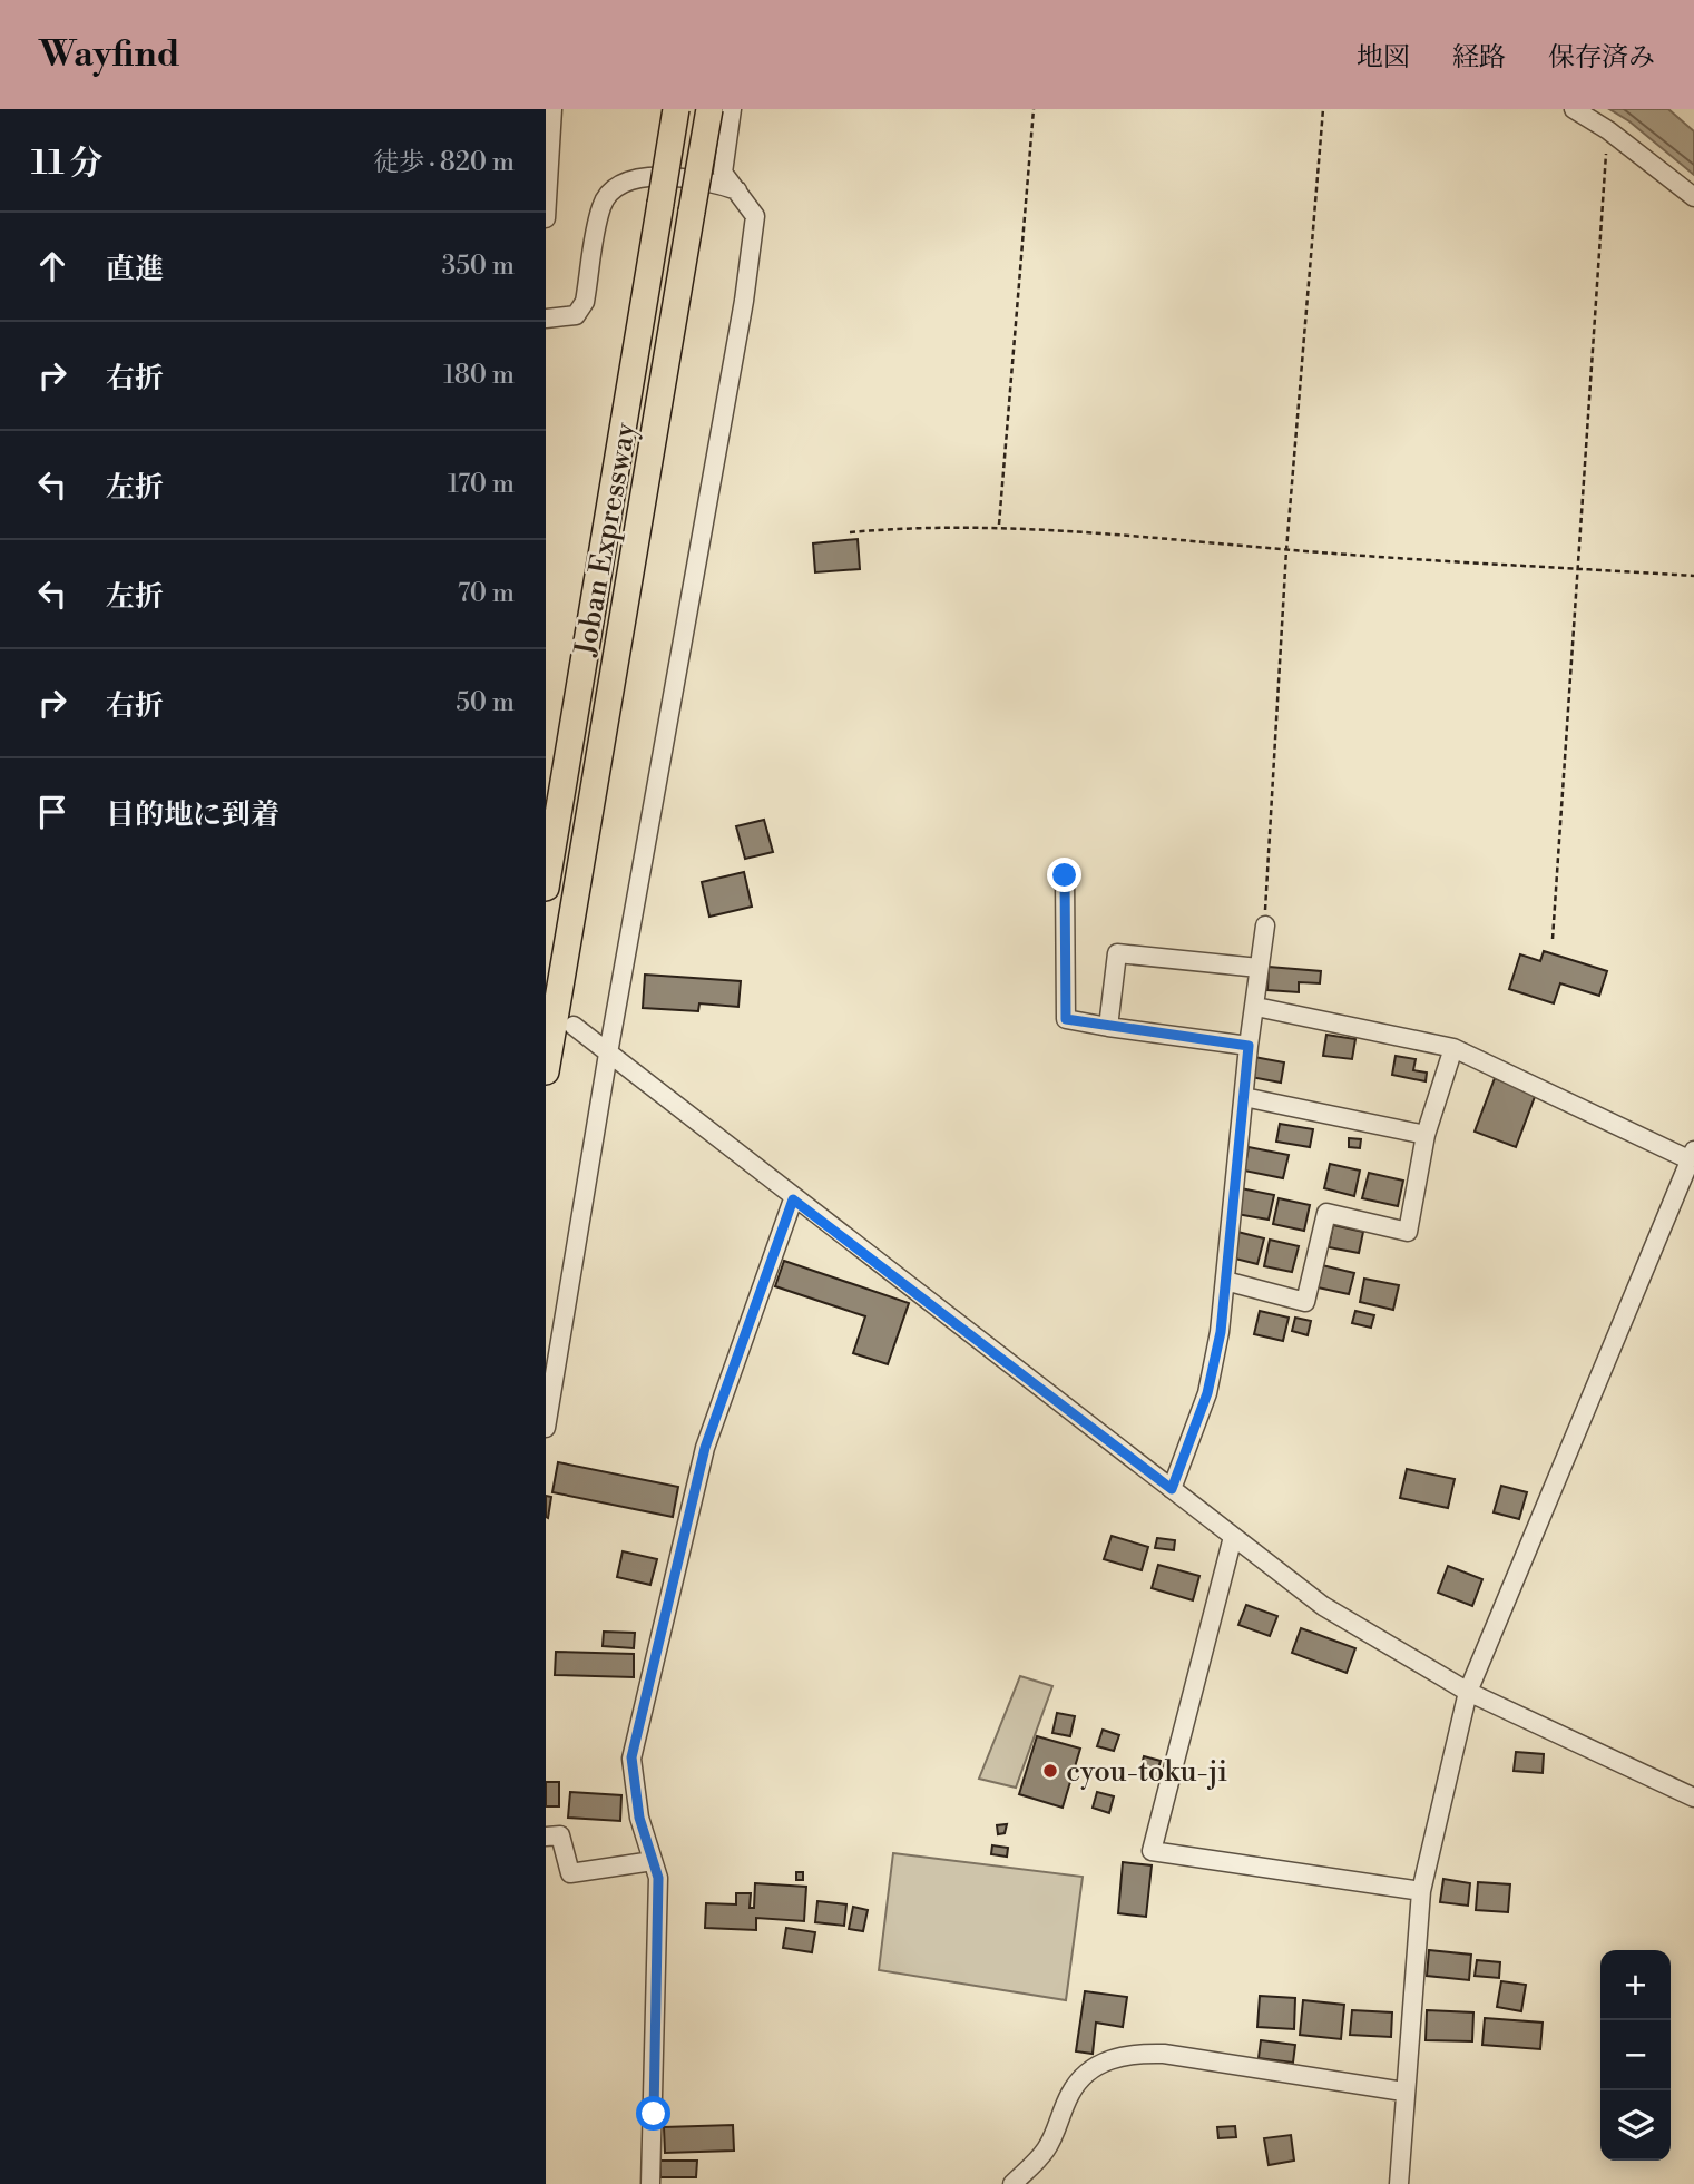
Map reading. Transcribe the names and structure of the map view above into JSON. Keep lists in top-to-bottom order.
{
  "streets": {
    "highway": ["Joban Expressway"]
  },
  "places": ["cyou-toku-ji"],
  "page": {
    "header": "Wayfind",
    "nav": ["地図", "経路", "保存済み"],
    "heading": ["11 分", "徒歩 · 820 m"],
    "list": [
      ["直進", "350 m"],
      ["右折", "180 m"],
      ["左折", "170 m"],
      ["左折", "70 m"],
      ["右折", "50 m"],
      "目的地に到着"
    ],
    "map_buttons": ["+", "−"]
  }
}
